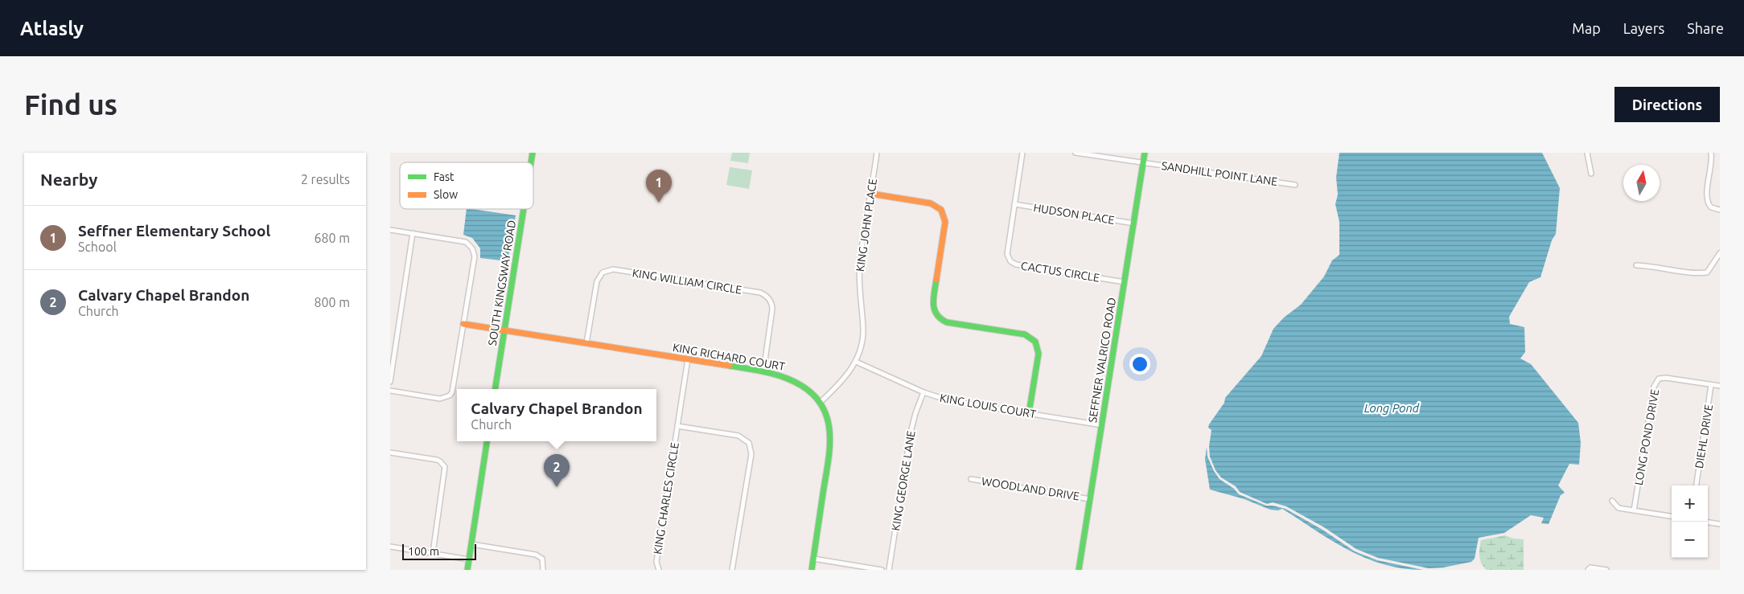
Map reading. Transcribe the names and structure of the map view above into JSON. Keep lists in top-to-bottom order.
{
  "streets": {
    "street": [
      "SANDHILL POINT LANE",
      "HUDSON PLACE",
      "KING JOHN PLACE",
      "CACTUS CIRCLE",
      "KING WILLIAM CIRCLE",
      "SOUTH KINGSWAY ROAD",
      "KING RICHARD COURT",
      "SEFFNER VALRICO ROAD",
      "KING LOUIS COURT",
      "DIEHL DRIVE",
      "LONG POND DRIVE",
      "KING GEORGE LANE",
      "WOODLAND DRIVE",
      "KING CHARLES CIRCLE"
    ]
  },
  "crossings": [
    ["SANDHILL POINT LANE", "SEFFNER VALRICO ROAD"],
    ["HUDSON PLACE", "CACTUS CIRCLE"],
    ["HUDSON PLACE", "SEFFNER VALRICO ROAD"],
    ["KING JOHN PLACE", "KING RICHARD COURT"],
    ["KING JOHN PLACE", "KING LOUIS COURT"],
    ["CACTUS CIRCLE", "SEFFNER VALRICO ROAD"],
    ["KING WILLIAM CIRCLE", "KING RICHARD COURT"],
    ["SOUTH KINGSWAY ROAD", "KING RICHARD COURT"],
    ["KING RICHARD COURT", "KING CHARLES CIRCLE"],
    ["SEFFNER VALRICO ROAD", "KING LOUIS COURT"],
    ["SEFFNER VALRICO ROAD", "WOODLAND DRIVE"],
    ["KING LOUIS COURT", "KING GEORGE LANE"],
    ["DIEHL DRIVE", "LONG POND DRIVE"]
  ],
  "water": ["Long Pond"],
  "legend": ["Fast", "Slow"],
  "scale_bar": "100 m",
  "north": "top",
  "page": {
    "header": "Atlasly",
    "nav": ["Map", "Layers", "Share"],
    "buttons": "Directions",
    "title": "Find us",
    "heading": ["Nearby", "2 results"],
    "pins": ["1", "2"],
    "list": [
      {
        "mark": "1",
        "name": "Seffner Elementary School",
        "note": "School",
        "value": "680 m"
      },
      {
        "mark": "2",
        "name": "Calvary Chapel Brandon",
        "note": "Church",
        "value": "800 m"
      }
    ],
    "popup": ["Calvary Chapel Brandon", "Church"],
    "map_buttons": ["+", "−"],
    "scale": "100 m"
  }
}
